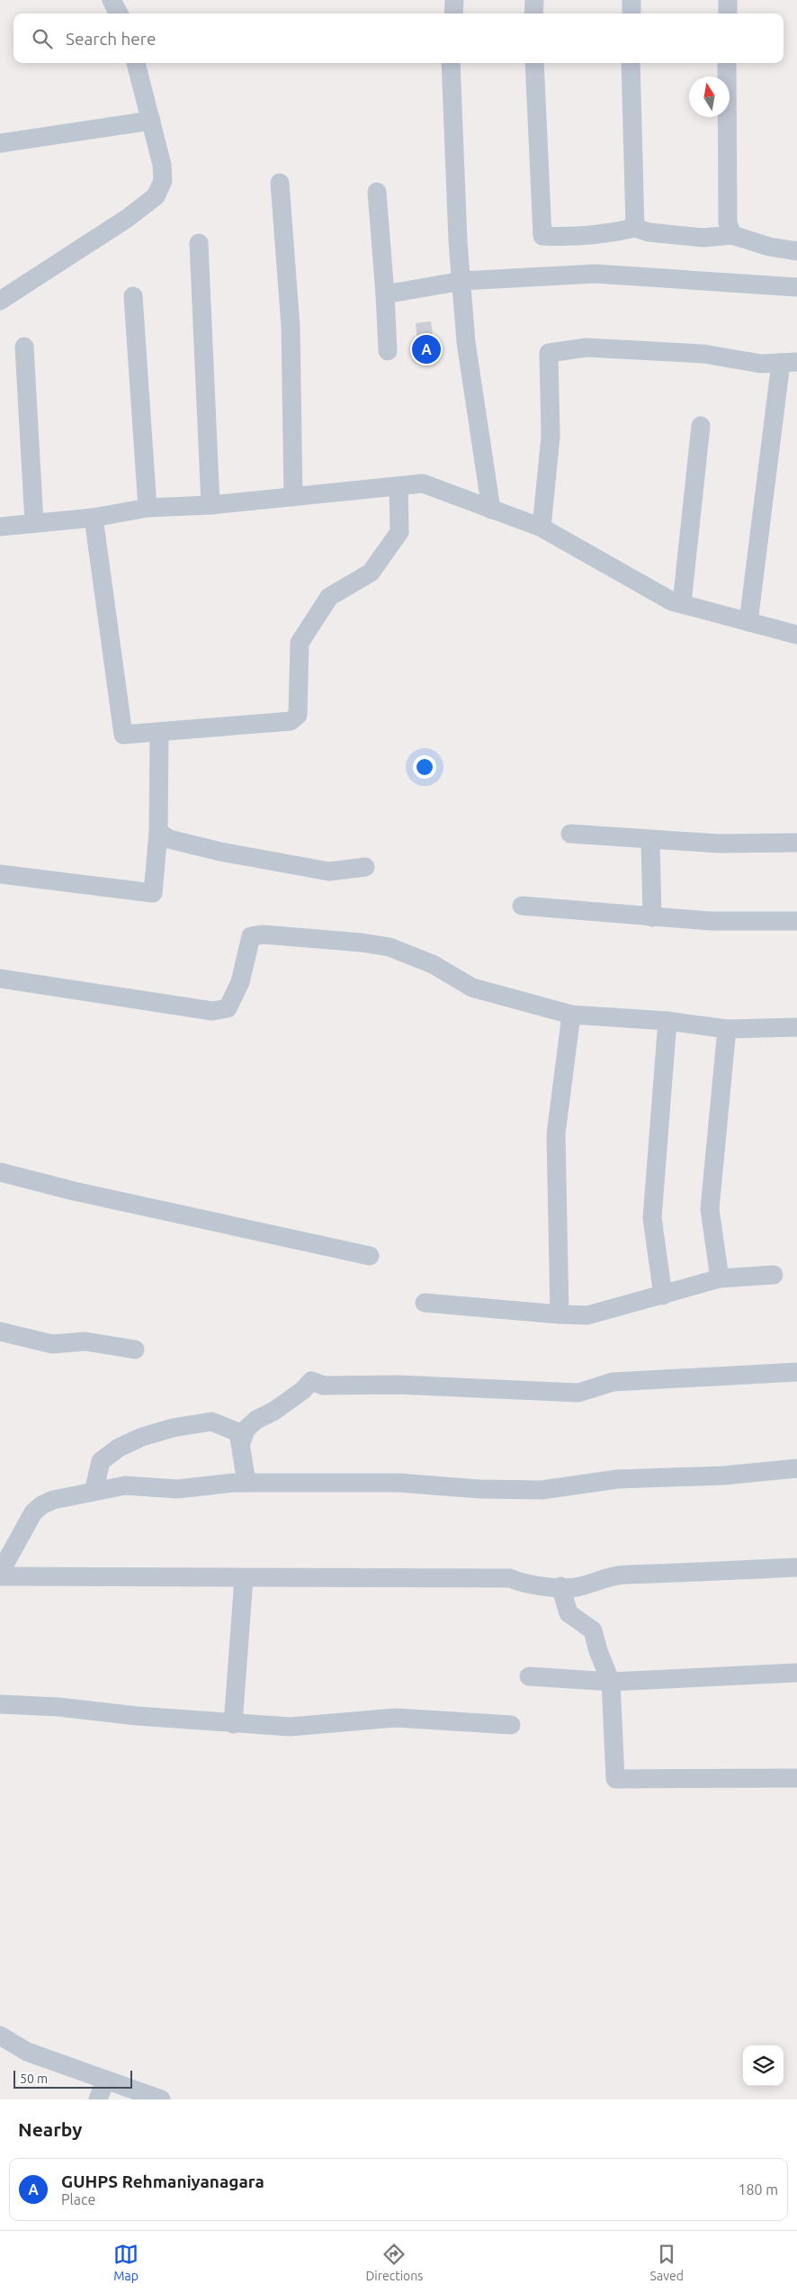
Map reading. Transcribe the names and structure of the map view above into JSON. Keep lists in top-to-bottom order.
{
  "scale_bar": "50 m",
  "north": "top",
  "page": {
    "search": "Search here",
    "pins": "A",
    "scale": "50 m",
    "heading": "Nearby",
    "list": [
      {
        "mark": "A",
        "name": "GUHPS Rehmaniyanagara",
        "note": "Place",
        "value": "180 m"
      }
    ],
    "nav": ["Map", "Directions", "Saved"]
  }
}
